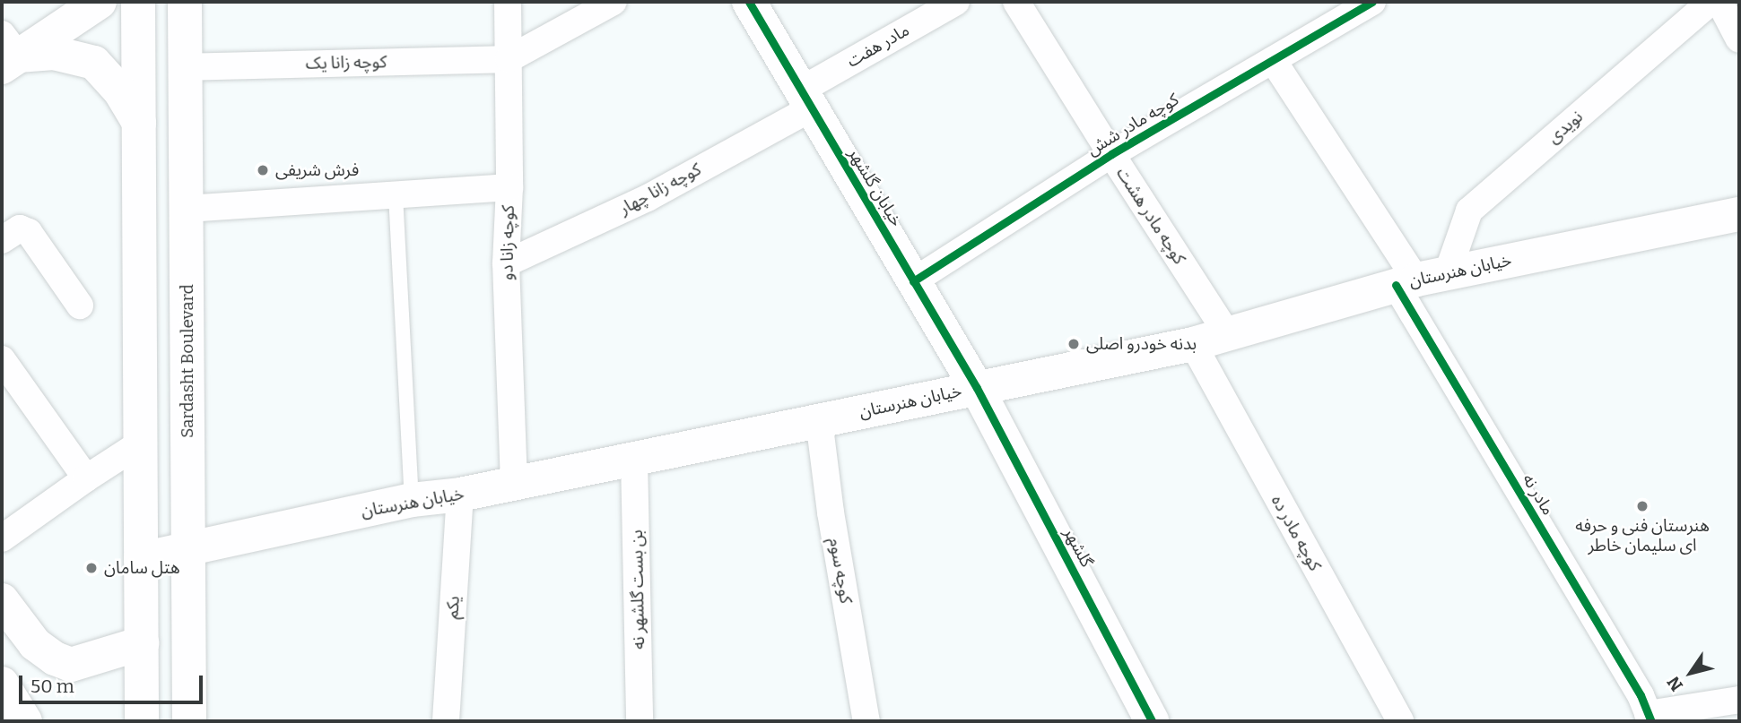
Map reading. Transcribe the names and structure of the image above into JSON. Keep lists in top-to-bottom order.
{
  "streets": {
    "main road": [
      "خیابان گلشهر",
      "خیابان هنرستان",
      "Sardasht Boulevard",
      "گلشهر"
    ],
    "street": [
      "مادر هفت",
      "کوچه زانا یک",
      "کوچه مادر شش",
      "نویدی",
      "کوچه زانا چهار",
      "کوچه مادر هشت",
      "کوچه زانا دو",
      "مادر نه",
      "کوچه مادر ده",
      "کوچه سوم",
      "بن بست گلشهر نه",
      "یکم"
    ]
  },
  "crossings": [
    ["مادر هفت", "خیابان گلشهر"],
    ["مادر هفت", "کوچه زانا چهار"],
    ["کوچه زانا یک", "کوچه زانا دو"],
    ["کوچه زانا یک", "Sardasht Boulevard"],
    ["کوچه مادر شش", "خیابان گلشهر"],
    ["کوچه مادر شش", "کوچه مادر هشت"],
    ["کوچه مادر شش", "مادر نه"],
    ["نویدی", "خیابان هنرستان"],
    ["نویدی", "مادر نه"],
    ["خیابان گلشهر", "کوچه زانا چهار"],
    ["خیابان گلشهر", "خیابان هنرستان"],
    ["خیابان گلشهر", "گلشهر"],
    ["کوچه زانا چهار", "کوچه زانا دو"],
    ["کوچه مادر هشت", "خیابان هنرستان"],
    ["کوچه زانا دو", "خیابان هنرستان"],
    ["خیابان هنرستان", "Sardasht Boulevard"],
    ["خیابان هنرستان", "مادر نه"],
    ["خیابان هنرستان", "کوچه مادر ده"],
    ["خیابان هنرستان", "گلشهر"],
    ["خیابان هنرستان", "کوچه سوم"],
    ["خیابان هنرستان", "بن بست گلشهر نه"],
    ["خیابان هنرستان", "یکم"]
  ],
  "places": [
    "فرش شریفی",
    "بدنه خودرو اصلی",
    "هنرستان فنی و حرفه ای سلیمان خاطر",
    "هتل سامان"
  ],
  "scale_bar": "50 m",
  "north": "bottom left"
}
